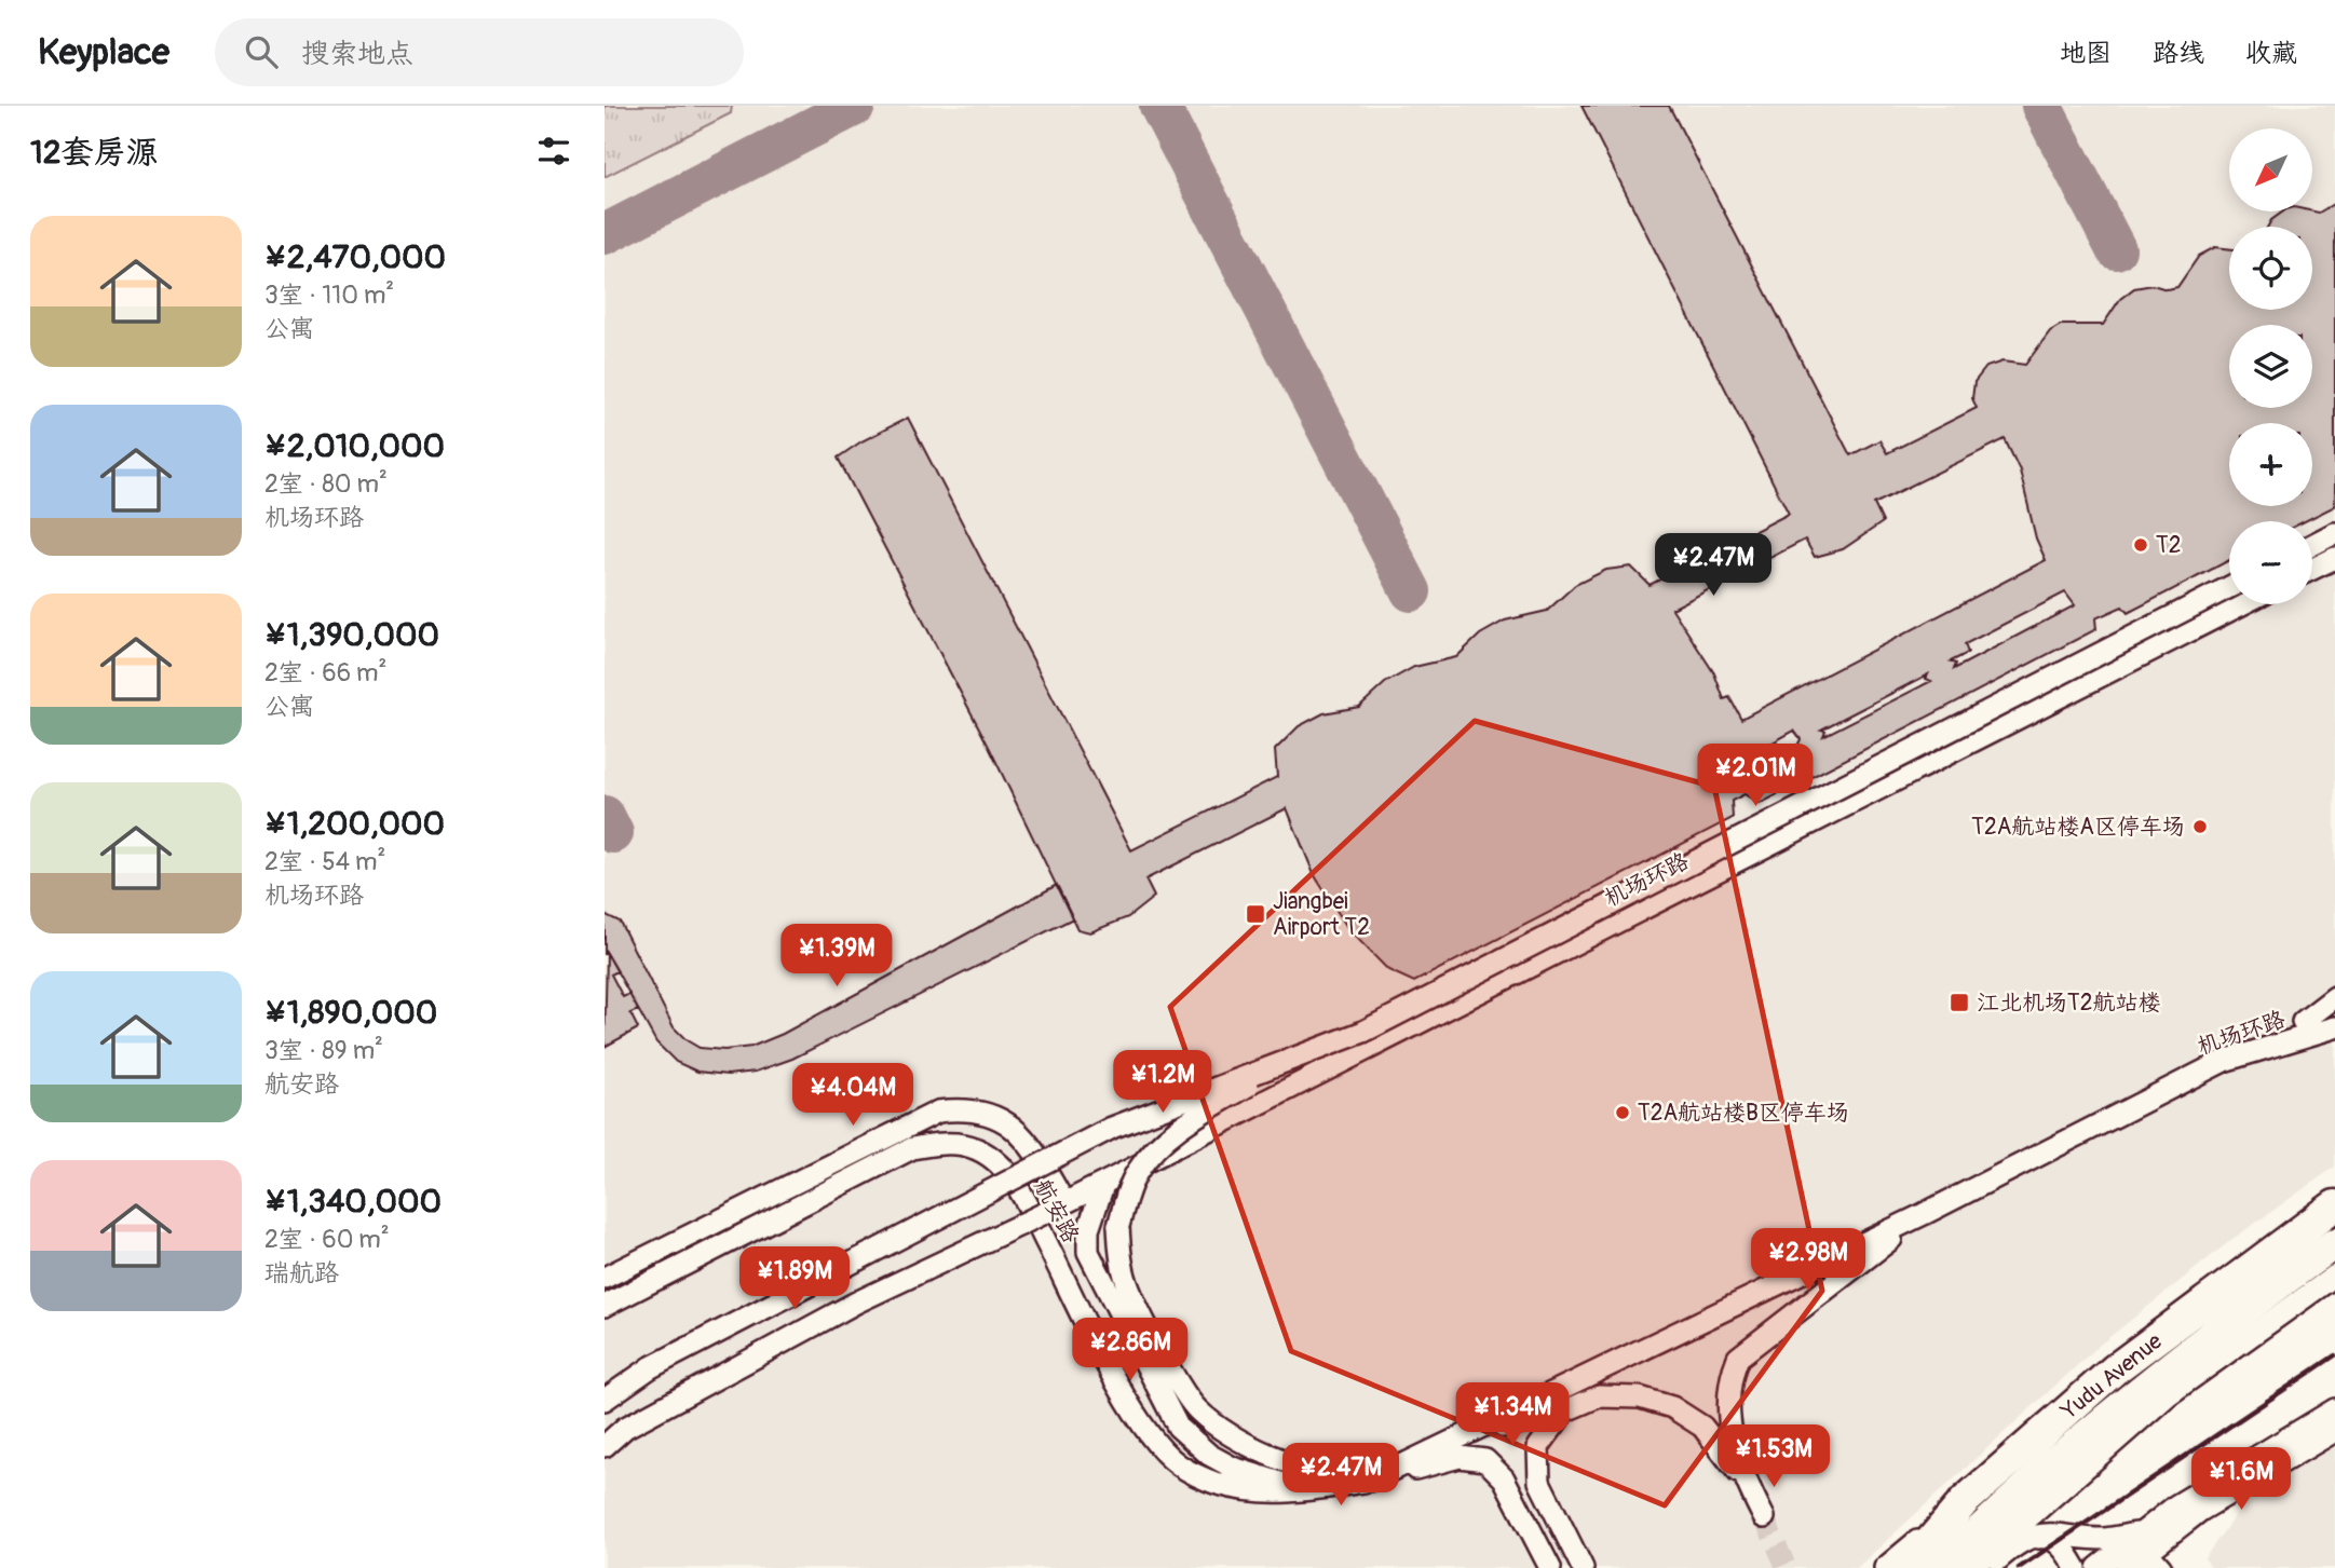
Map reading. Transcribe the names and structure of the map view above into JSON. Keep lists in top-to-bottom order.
{
  "streets": {
    "highway": ["Yudu Avenue"],
    "street": ["机场环路", "航安路"]
  },
  "crossings": [
    ["机场环路", "航安路"]
  ],
  "places": {
    "other": ["T2", "T2A航站楼A区停车场", "T2A航站楼B区停车场"],
    "transit": ["Jiangbei Airport T2", "江北机场T2航站楼"]
  },
  "north": "bottom left",
  "page": {
    "header": "Keyplace",
    "search": "搜索地点",
    "nav": ["地图", "路线", "收藏"],
    "heading": "12套房源",
    "map_buttons": ["+", "−"],
    "list": [
      {
        "name": "¥2,470,000",
        "note": "3室 · 110 m² · 公寓"
      },
      {
        "name": "¥2,010,000",
        "note": "2室 · 80 m² · 机场环路"
      },
      {
        "name": "¥1,390,000",
        "note": "2室 · 66 m² · 公寓"
      },
      {
        "name": "¥1,200,000",
        "note": "2室 · 54 m² · 机场环路"
      },
      {
        "name": "¥1,890,000",
        "note": "3室 · 89 m² · 航安路"
      },
      {
        "name": "¥1,340,000",
        "note": "2室 · 60 m² · 瑞航路"
      }
    ],
    "price": [
      "¥2.47M",
      "¥2.01M",
      "¥1.39M",
      "¥1.2M",
      "¥4.04M",
      "¥2.98M",
      "¥1.89M",
      "¥2.86M",
      "¥1.34M",
      "¥1.53M",
      "¥2.47M",
      "¥1.6M"
    ]
  }
}
